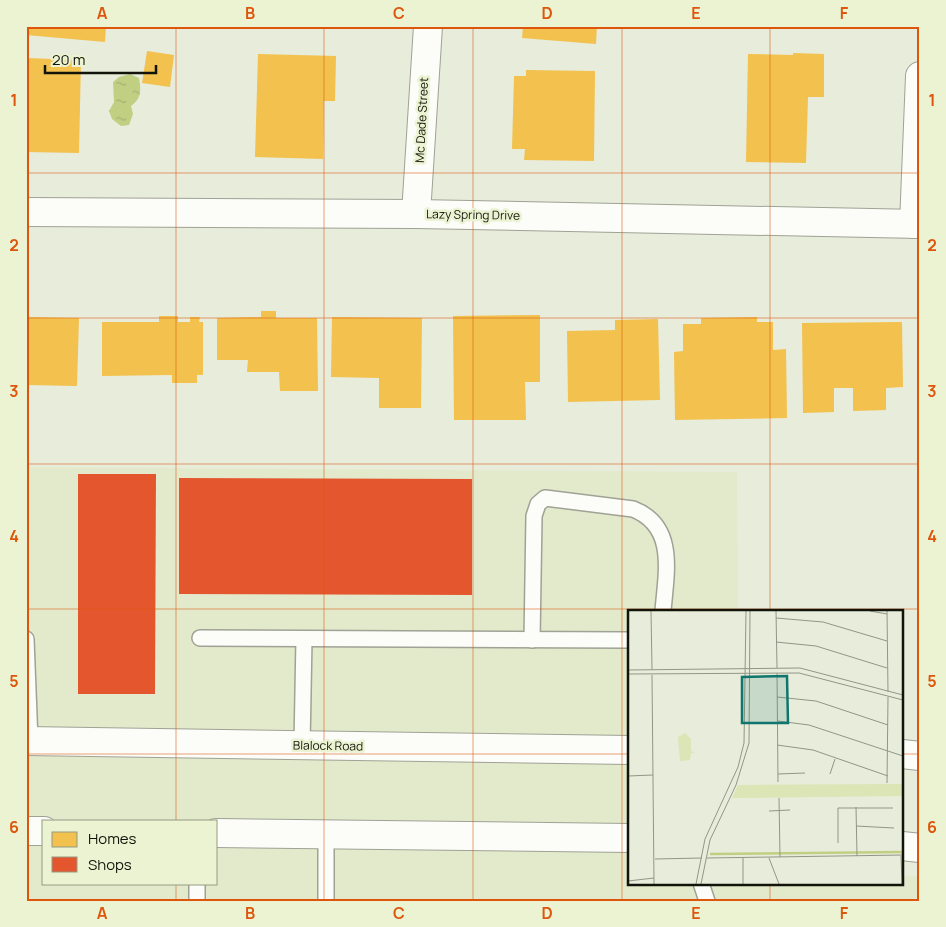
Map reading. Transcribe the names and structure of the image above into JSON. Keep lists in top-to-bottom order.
{
  "streets": {
    "street": ["Mc Dade Street", "Lazy Spring Drive", "Blalock Road"]
  },
  "crossings": [
    ["Mc Dade Street", "Lazy Spring Drive"]
  ],
  "legend": ["Homes", "Shops"],
  "scale_bar": "20 m",
  "grid": {
    "columns": [
      "A",
      "B",
      "C",
      "D",
      "E",
      "F"
    ],
    "rows": [
      "1",
      "2",
      "3",
      "4",
      "5",
      "6"
    ]
  }
}
